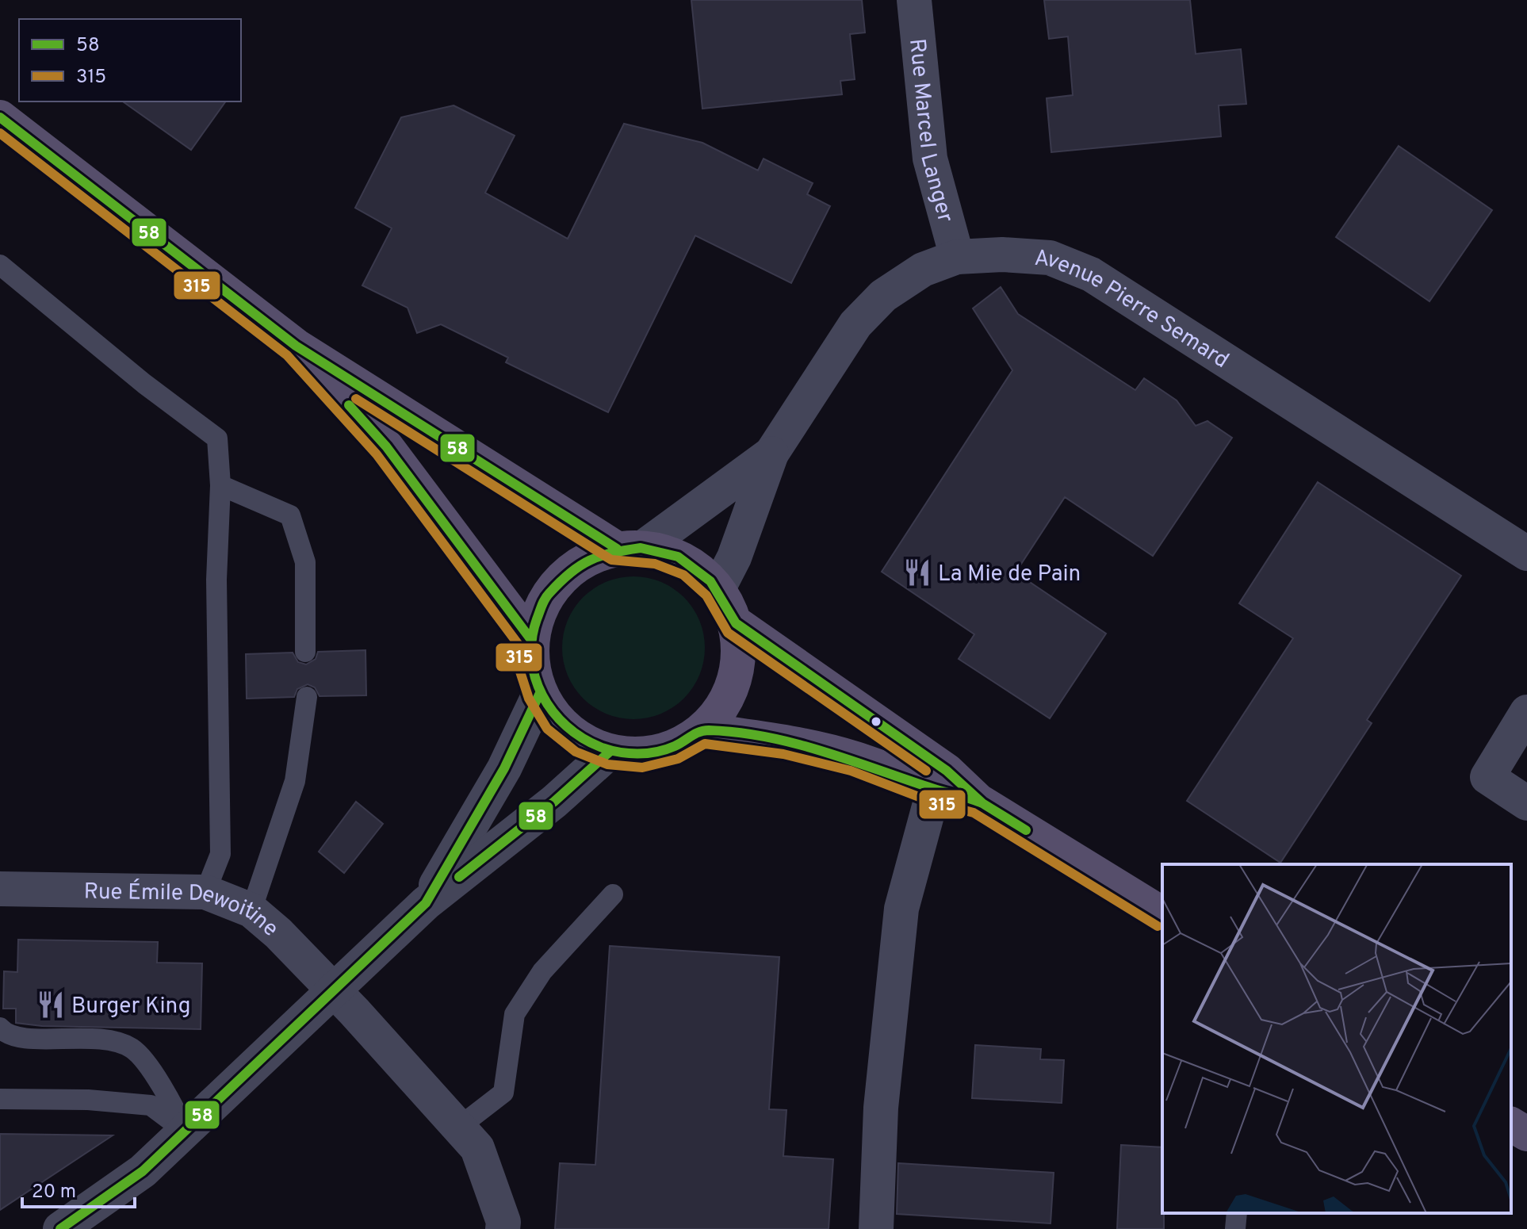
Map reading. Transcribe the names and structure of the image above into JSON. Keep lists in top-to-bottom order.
{
  "streets": {
    "street": ["Rue Marcel Langer", "Avenue Pierre Semard", "Rue Émile Dewoitine"]
  },
  "crossings": [
    ["Rue Marcel Langer", "Avenue Pierre Semard"]
  ],
  "places": {
    "restaurant": ["La Mie de Pain", "Burger King"]
  },
  "lines": ["transit line 58", "transit line 315"],
  "legend": ["58", "315"],
  "scale_bar": "20 m"
}
